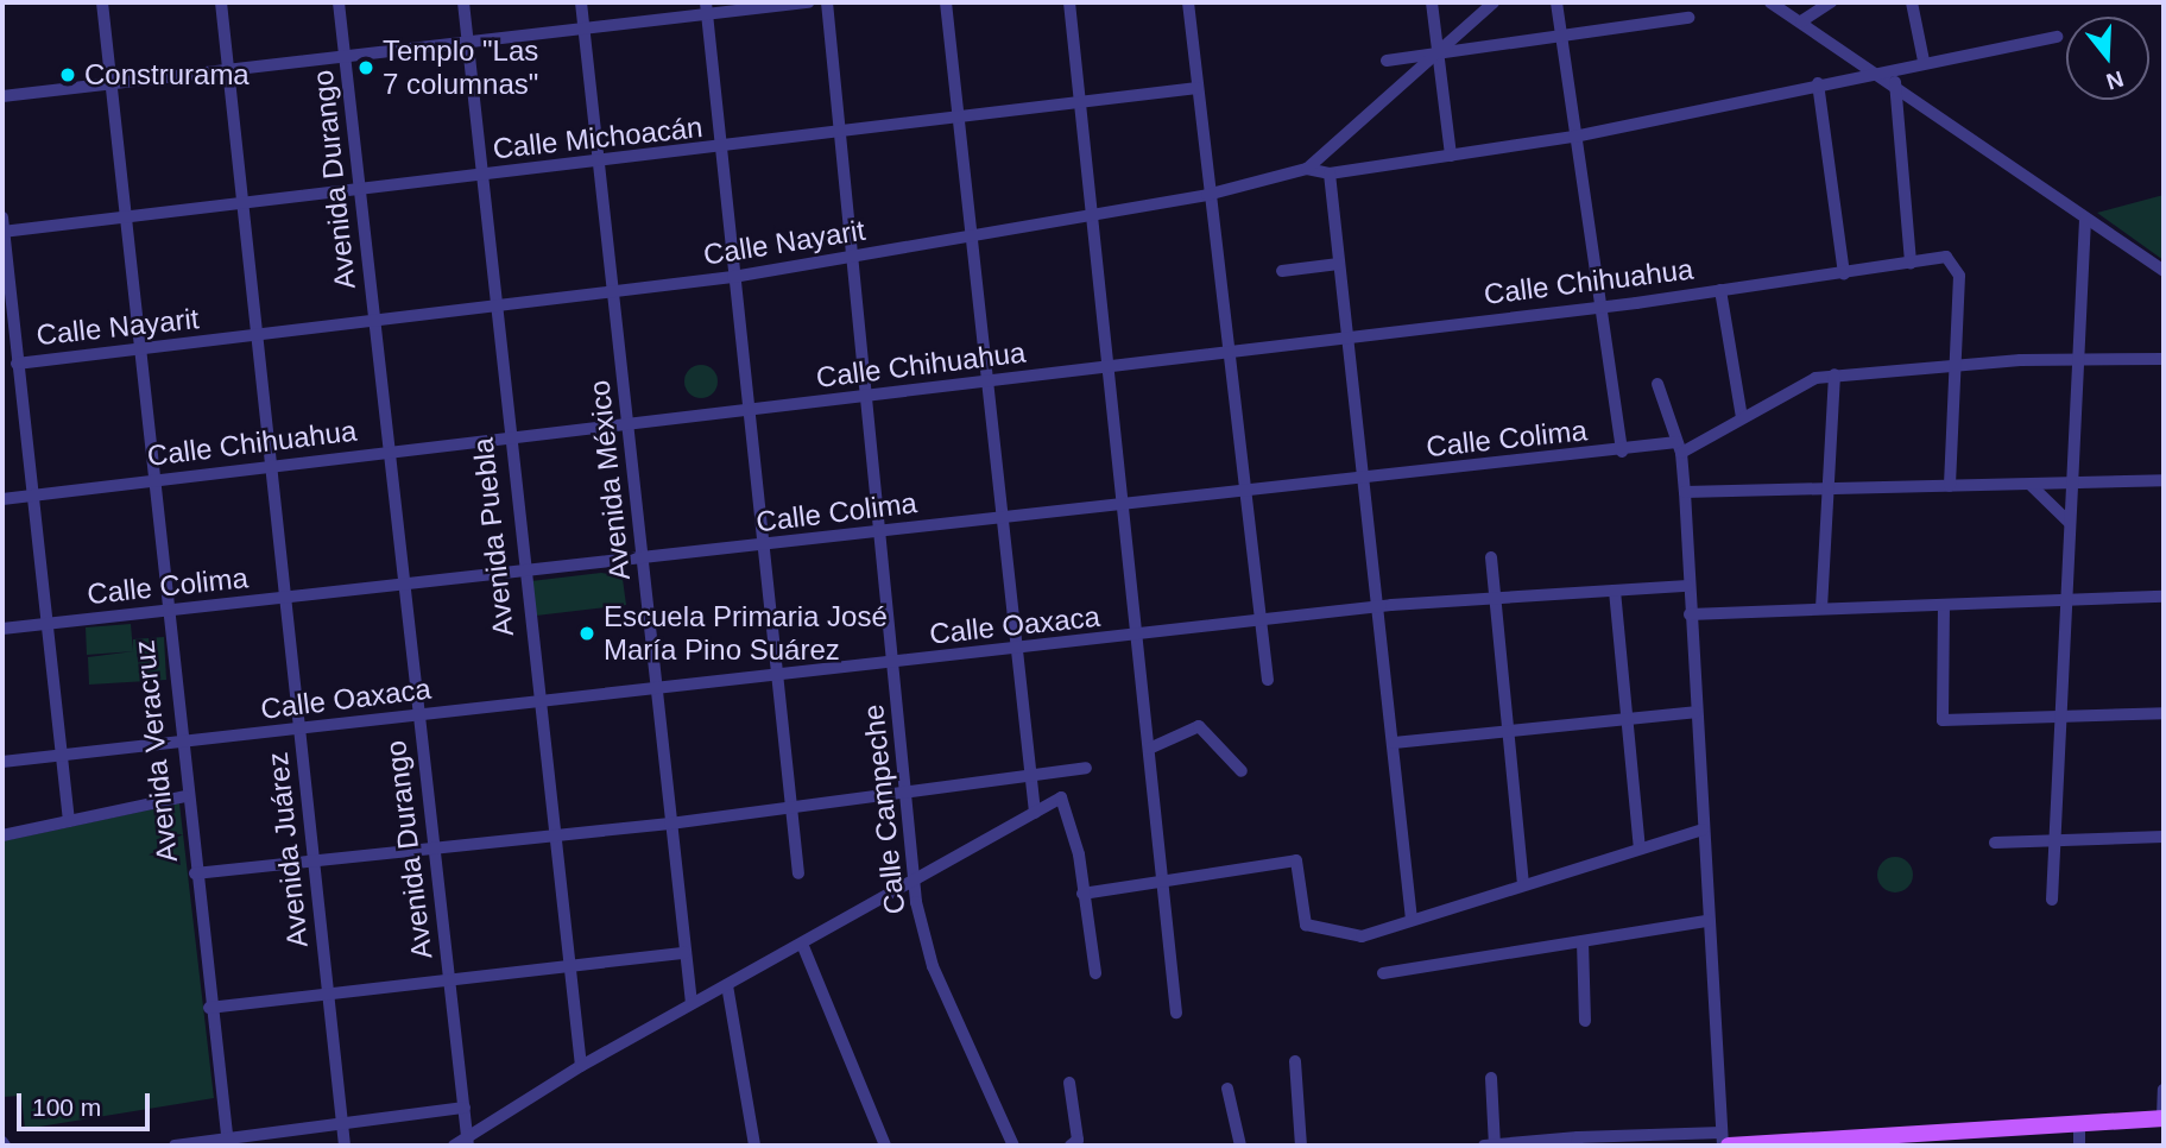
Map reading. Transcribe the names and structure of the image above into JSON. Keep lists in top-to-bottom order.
{
  "streets": {
    "street": [
      "Calle Michoacán",
      "Avenida Durango",
      "Calle Nayarit",
      "Calle Chihuahua",
      "Calle Colima",
      "Avenida México",
      "Avenida Puebla",
      "Calle Oaxaca",
      "Avenida Veracruz",
      "Calle Campeche",
      "Avenida Juárez"
    ]
  },
  "crossings": [
    ["Calle Michoacán", "Avenida Durango"],
    ["Calle Michoacán", "Avenida México"],
    ["Calle Michoacán", "Avenida Puebla"],
    ["Calle Michoacán", "Avenida Veracruz"],
    ["Calle Michoacán", "Calle Campeche"],
    ["Calle Michoacán", "Avenida Juárez"],
    ["Avenida Durango", "Calle Nayarit"],
    ["Avenida Durango", "Calle Chihuahua"],
    ["Avenida Durango", "Calle Colima"],
    ["Avenida Durango", "Calle Oaxaca"],
    ["Calle Nayarit", "Avenida México"],
    ["Calle Nayarit", "Avenida Puebla"],
    ["Calle Nayarit", "Avenida Veracruz"],
    ["Calle Nayarit", "Calle Campeche"],
    ["Calle Nayarit", "Avenida Juárez"],
    ["Calle Chihuahua", "Avenida México"],
    ["Calle Chihuahua", "Avenida Puebla"],
    ["Calle Chihuahua", "Avenida Veracruz"],
    ["Calle Chihuahua", "Calle Campeche"],
    ["Calle Chihuahua", "Avenida Juárez"],
    ["Calle Colima", "Avenida México"],
    ["Calle Colima", "Avenida Puebla"],
    ["Calle Colima", "Avenida Veracruz"],
    ["Calle Colima", "Calle Campeche"],
    ["Calle Colima", "Avenida Juárez"],
    ["Avenida México", "Calle Oaxaca"],
    ["Avenida Puebla", "Calle Oaxaca"],
    ["Calle Oaxaca", "Avenida Veracruz"],
    ["Calle Oaxaca", "Calle Campeche"],
    ["Calle Oaxaca", "Avenida Juárez"]
  ],
  "places": ["Templo \"Las 7 columnas\"", "Construrama", "Escuela Primaria José María Pino Suárez"],
  "scale_bar": "100 m",
  "north": "bottom"
}
